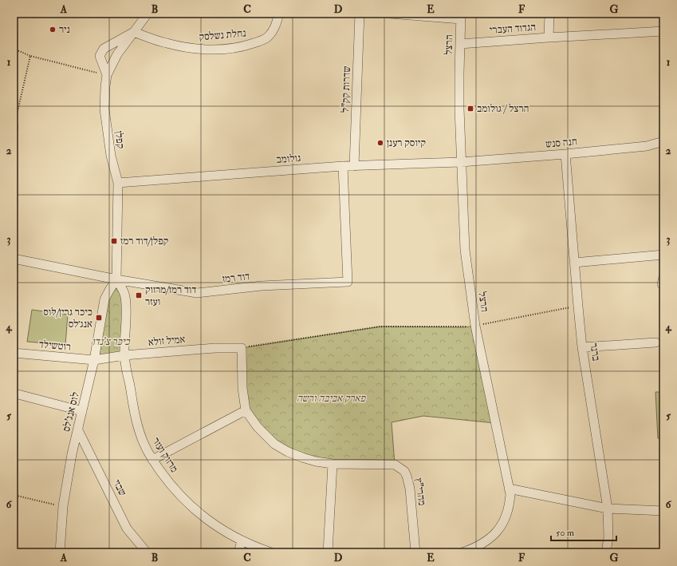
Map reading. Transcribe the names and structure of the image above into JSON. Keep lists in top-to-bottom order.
{
  "streets": {
    "street": [
      "הגדוד העברי",
      "נחלת נשלסק",
      "הרצל",
      "שדרות קק\"ל",
      "קפלן",
      "חנה סנש",
      "גולומב",
      "דוד רמז",
      "אמיל זולא",
      "רוטשילד",
      "ברנר",
      "לוס אנג'לס",
      "מרזוק ועזר",
      "שבזי",
      "מהרי\"ץ"
    ]
  },
  "crossings": [
    ["הגדוד העברי", "הרצל"],
    ["נחלת נשלסק", "קפלן"],
    ["הרצל", "חנה סנש"],
    ["הרצל", "גולומב"],
    ["שדרות קק\"ל", "גולומב"],
    ["קפלן", "גולומב"],
    ["קפלן", "דוד רמז"],
    ["קפלן", "לוס אנג'לס"],
    ["קפלן", "מרזוק ועזר"],
    ["חנה סנש", "גולומב"],
    ["חנה סנש", "ברנר"],
    ["גולומב", "דוד רמז"],
    ["דוד רמז", "לוס אנג'לס"],
    ["דוד רמז", "מרזוק ועזר"],
    ["אמיל זולא", "רוטשילד"],
    ["אמיל זולא", "לוס אנג'לס"],
    ["אמיל זולא", "מרזוק ועזר"],
    ["אמיל זולא", "מהרי\"ץ"],
    ["רוטשילד", "לוס אנג'לס"],
    ["לוס אנג'לס", "מרזוק ועזר"],
    ["לוס אנג'לס", "שבזי"]
  ],
  "parks": ["כיכר צ'נדו", "פארק אביבה ורשה"],
  "places": {
    "other": ["ניר", "קיוסק רענן"],
    "transit": [
      "הרצל / גולומב",
      "קפלן/דוד רמז",
      "דוד רמז/מרזוק ועזר",
      "כיכר גרין/לוס אנג׳לס"
    ]
  },
  "scale_bar": "50 m",
  "grid": {
    "columns": [
      "A",
      "B",
      "C",
      "D",
      "E",
      "F",
      "G"
    ],
    "rows": [
      "1",
      "2",
      "3",
      "4",
      "5",
      "6"
    ]
  }
}
